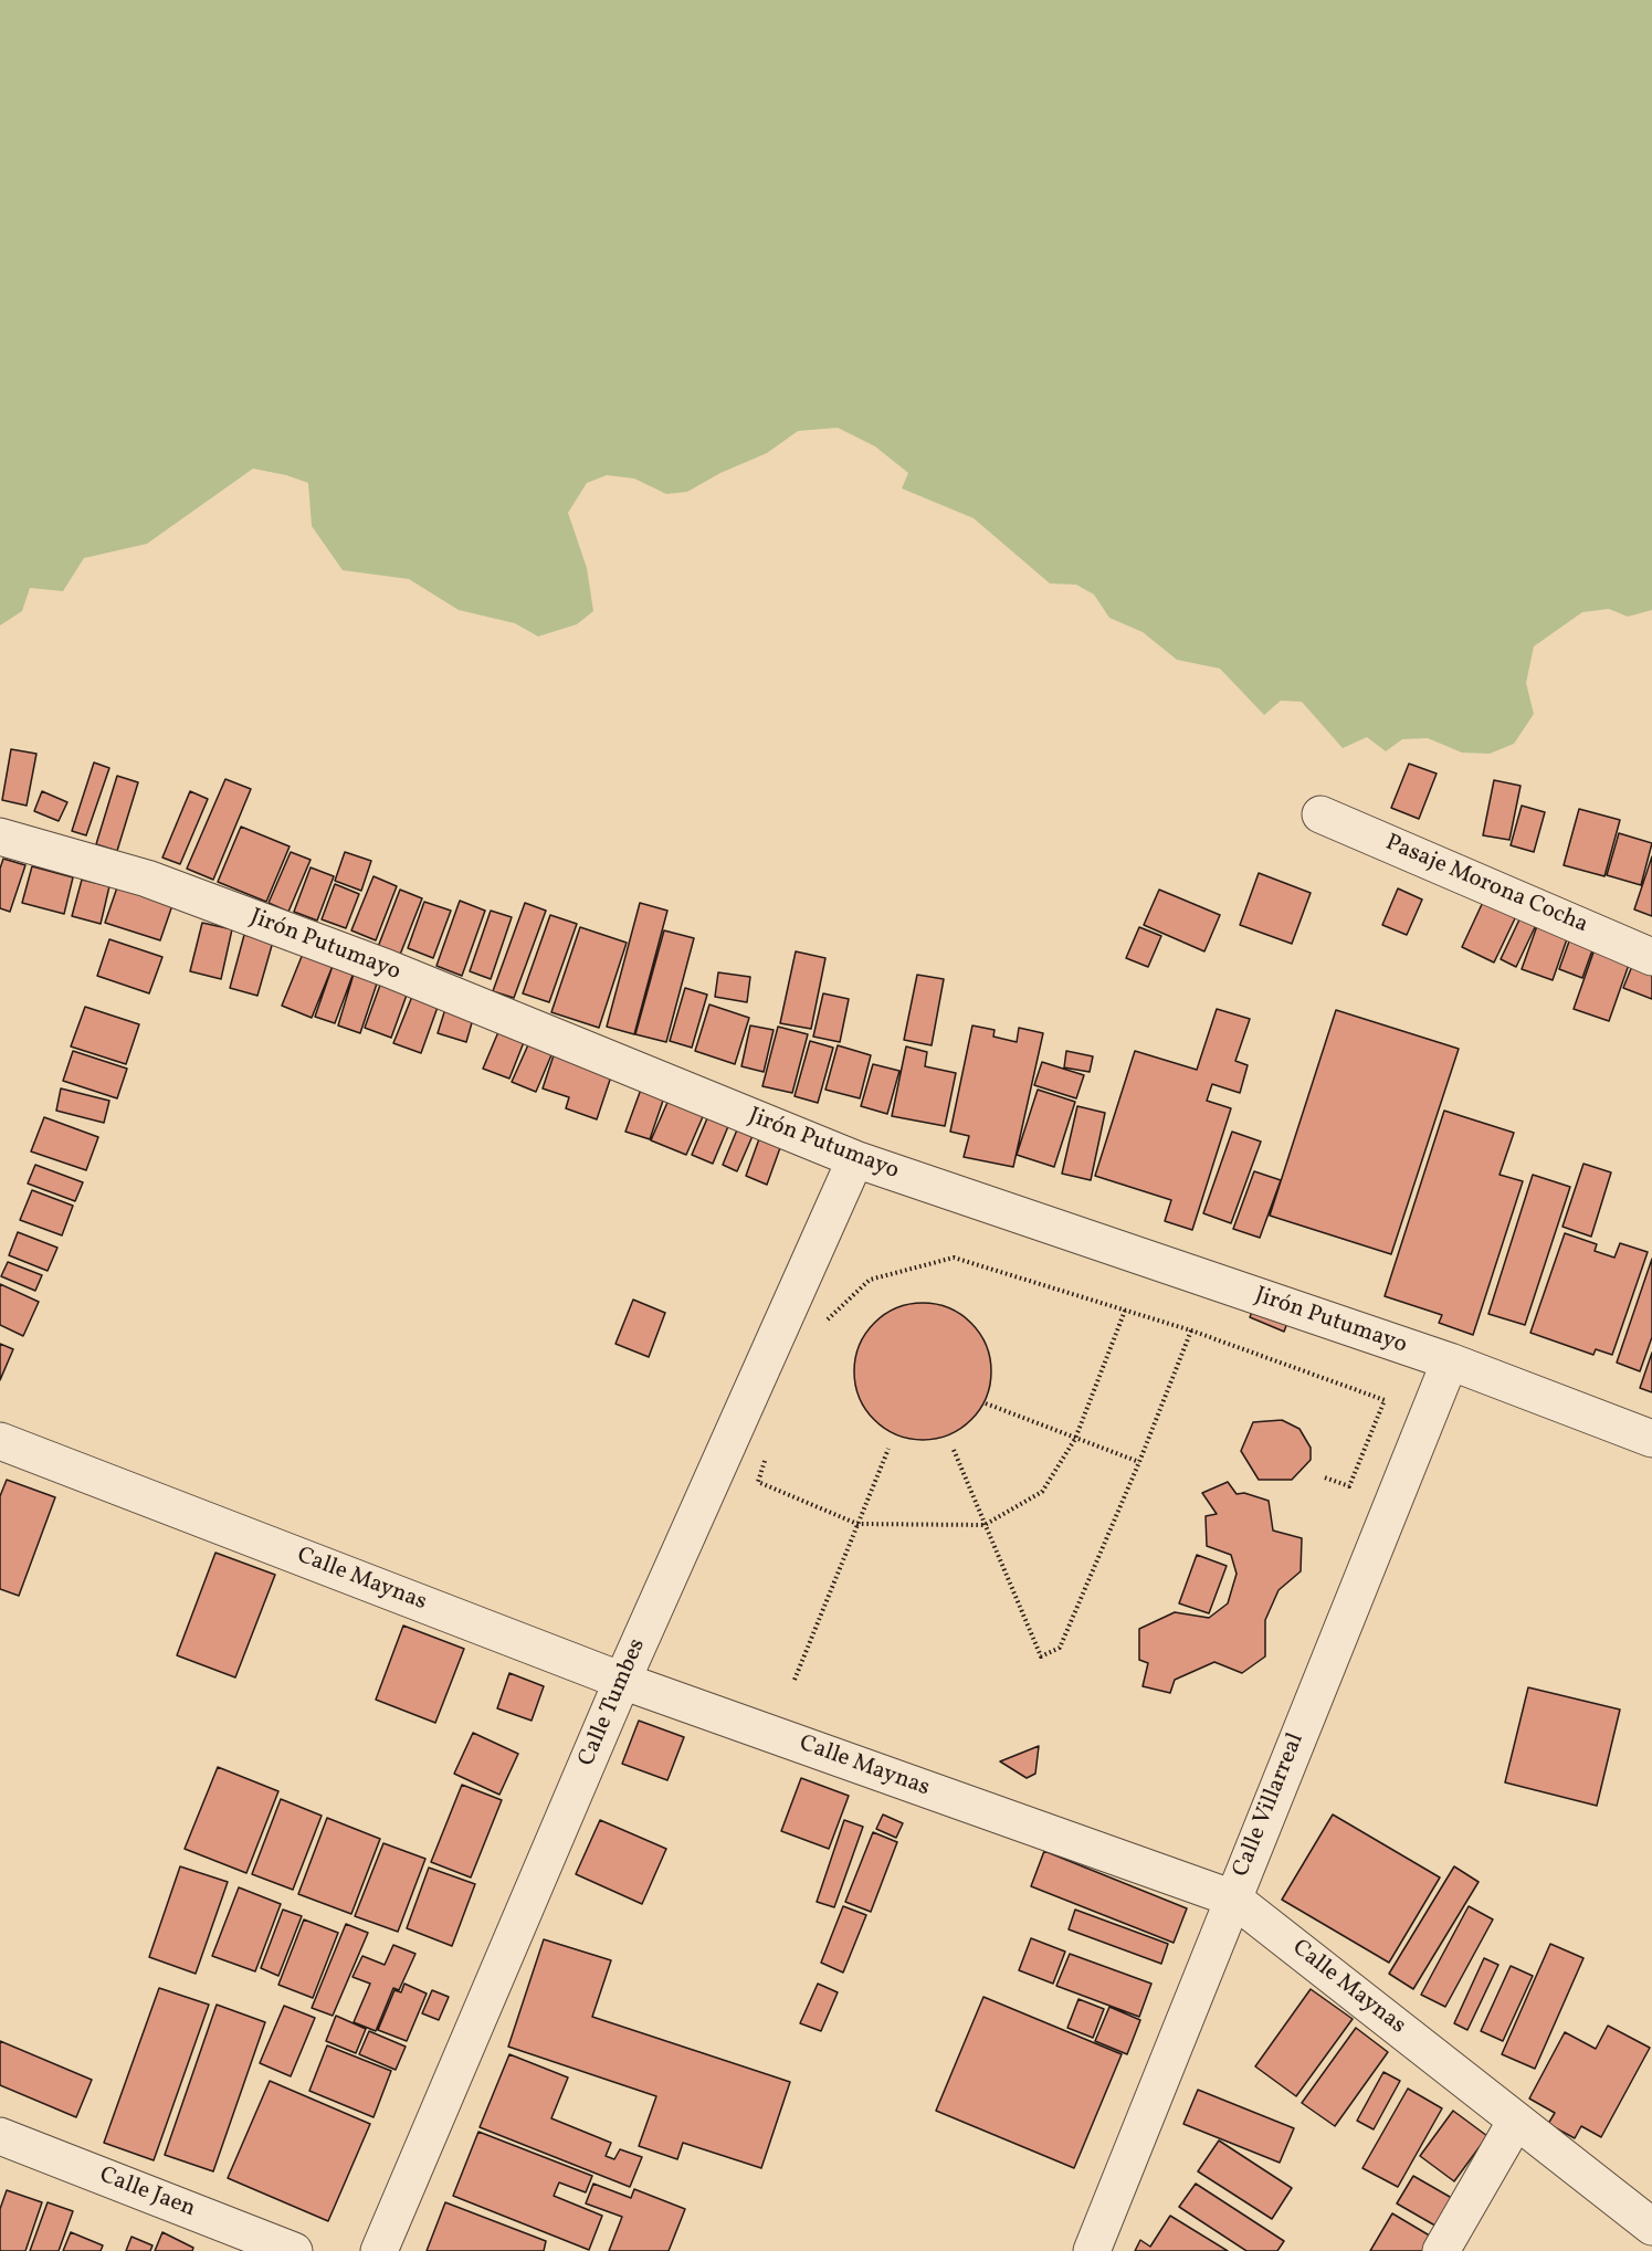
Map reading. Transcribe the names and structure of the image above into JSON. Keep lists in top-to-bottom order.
{
  "streets": {
    "street": [
      "Pasaje Morona Cocha",
      "Jirón Putumayo",
      "Calle Maynas",
      "Calle Tumbes",
      "Calle Villarreal",
      "Calle Jaen"
    ]
  },
  "crossings": [
    ["Jirón Putumayo", "Calle Tumbes"],
    ["Jirón Putumayo", "Calle Villarreal"],
    ["Calle Maynas", "Calle Tumbes"],
    ["Calle Maynas", "Calle Villarreal"]
  ]
}
